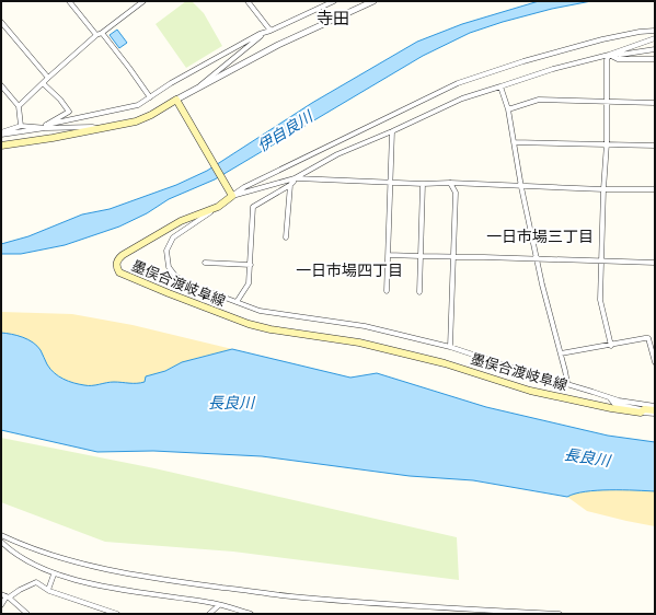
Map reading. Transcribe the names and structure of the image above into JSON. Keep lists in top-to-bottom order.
{
  "streets": {
    "main road": ["墨俣合渡岐阜線"]
  },
  "districts": ["寺田", "一日市場三丁目", "一日市場四丁目"],
  "water": ["伊自良川", "長良川"]
}
